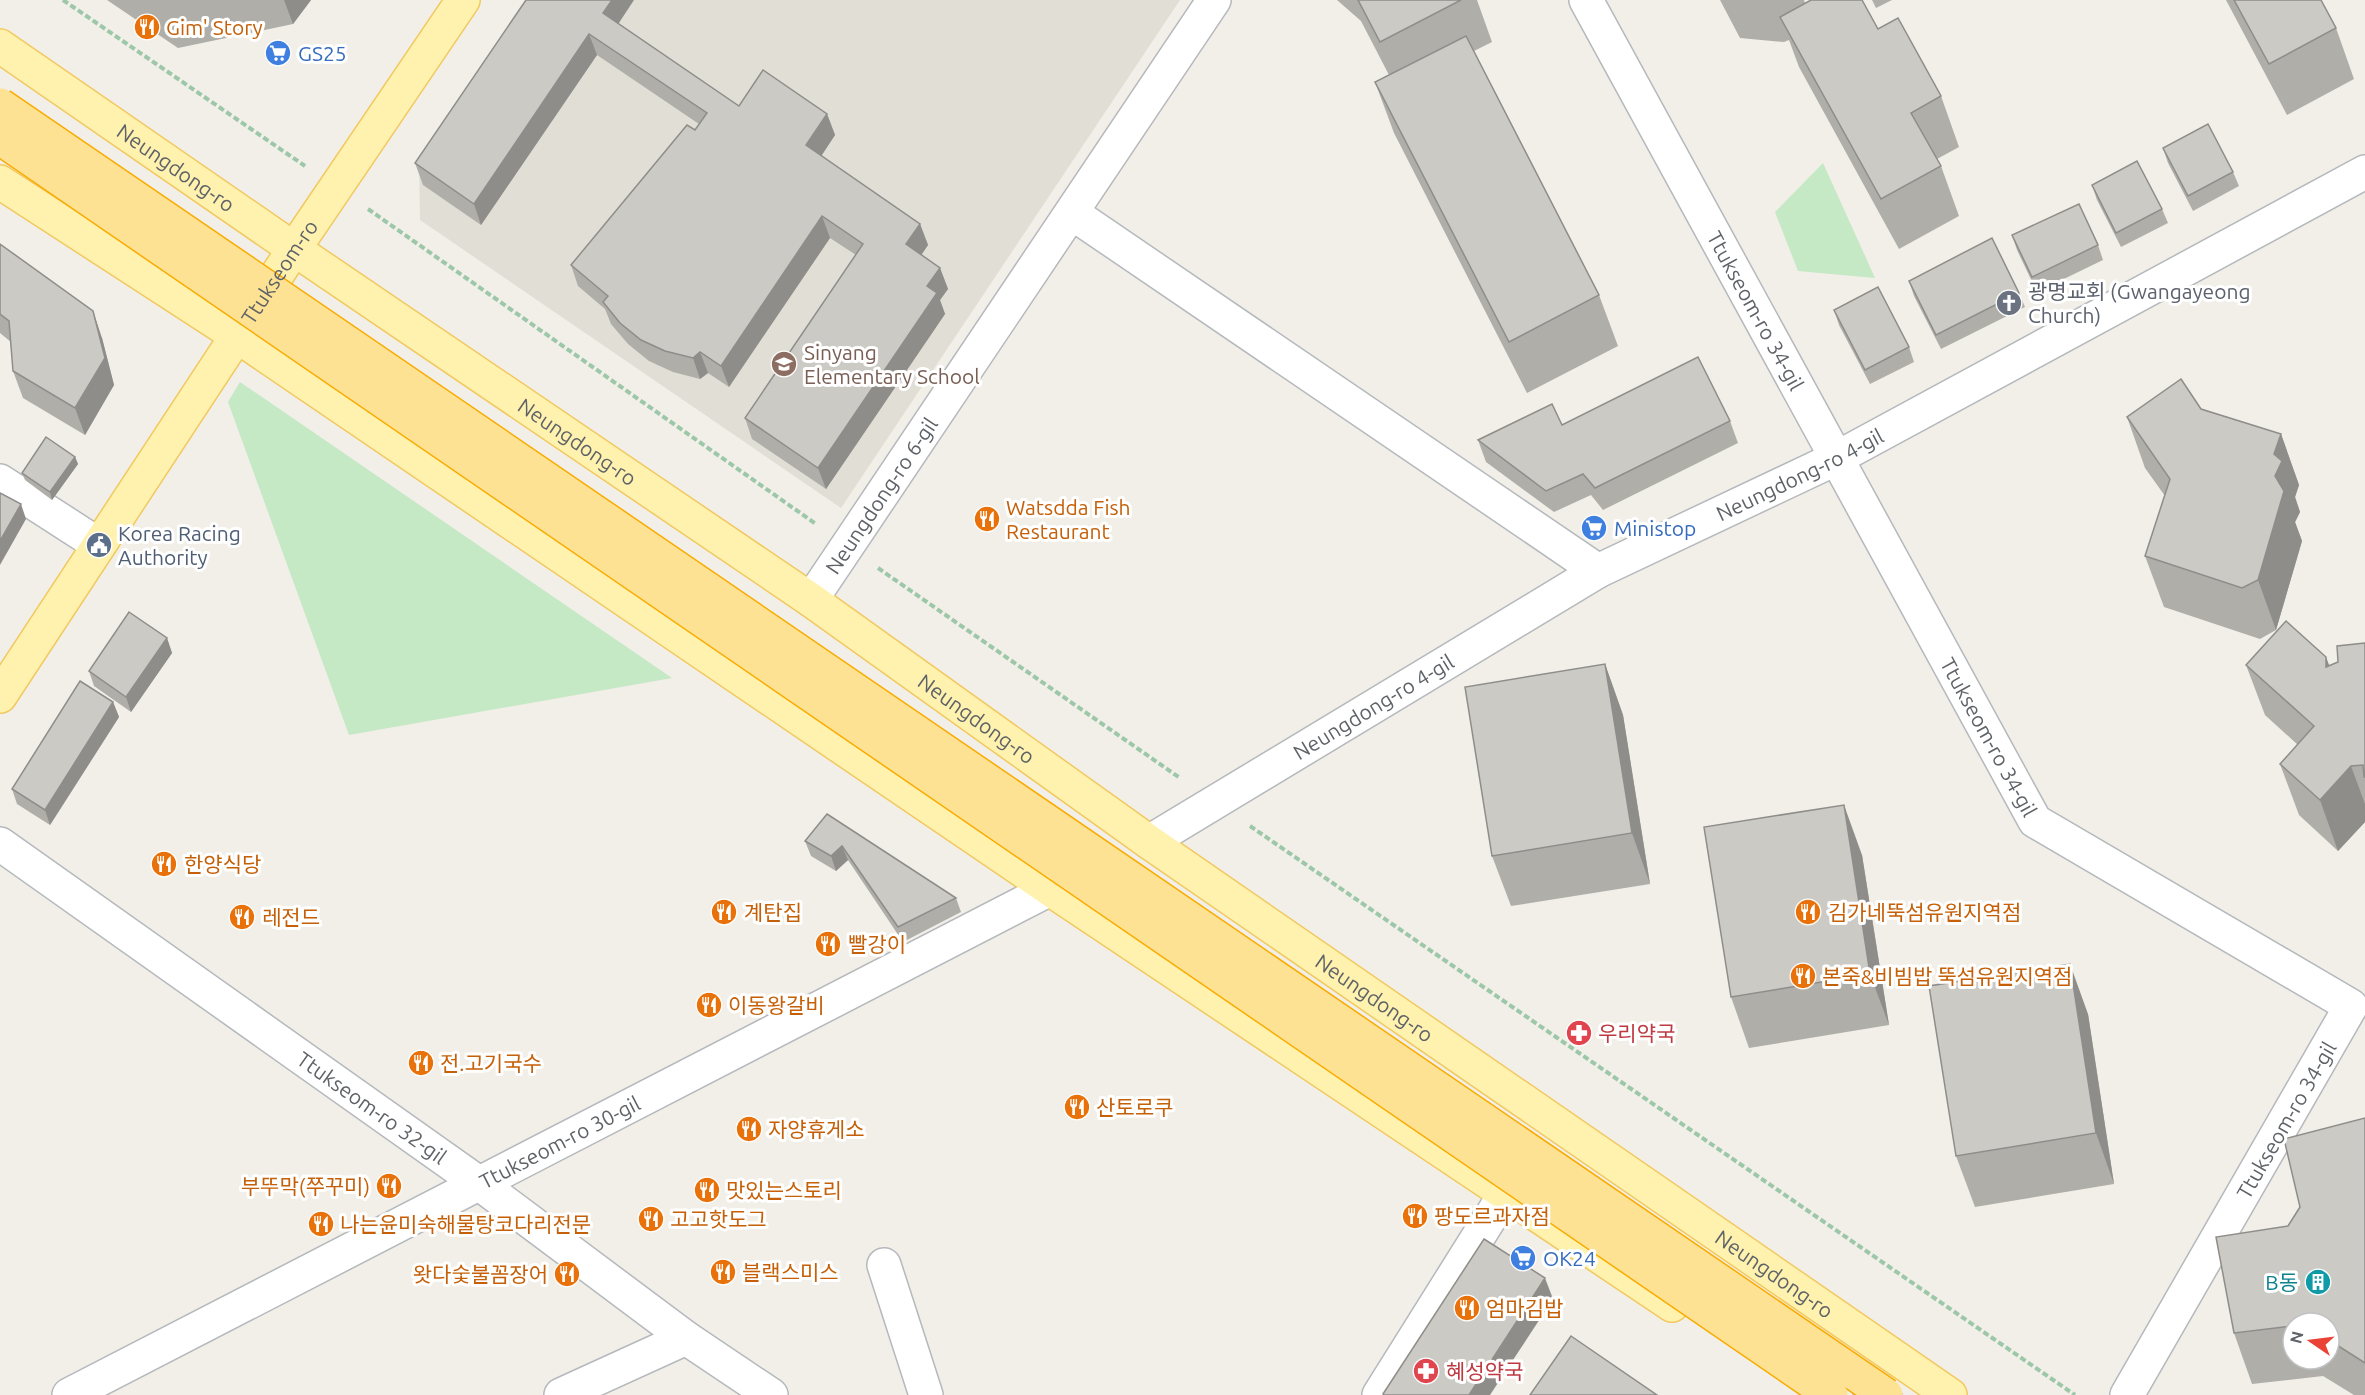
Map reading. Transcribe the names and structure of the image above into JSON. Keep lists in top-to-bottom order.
{
  "streets": {
    "main road": ["Neungdong-ro", "Ttukseom-ro"],
    "street": [
      "Ttukseom-ro 34-gil",
      "Neungdong-ro 4-gil",
      "Neungdong-ro 6-gil",
      "Ttukseom-ro 32-gil",
      "Ttukseom-ro 30-gil"
    ]
  },
  "crossings": [
    ["Neungdong-ro", "Ttukseom-ro"],
    ["Neungdong-ro", "Neungdong-ro 4-gil"],
    ["Neungdong-ro", "Neungdong-ro 6-gil"],
    ["Ttukseom-ro 34-gil", "Neungdong-ro 4-gil"],
    ["Ttukseom-ro 32-gil", "Ttukseom-ro 30-gil"]
  ],
  "places": {
    "restaurant": [
      "Gim' Story",
      "Watsdda Fish Restaurant",
      "한양식당",
      "계탄집",
      "김가네뚝섬유원지역점",
      "레전드",
      "빨강이",
      "본죽&비빔밥 뚝섬유원지역점",
      "이동왕갈비",
      "전.고기국수",
      "산토로쿠",
      "자양휴게소",
      "부뚜막(쭈꾸미)",
      "맛있는스토리",
      "팡도르과자점",
      "고고핫도그",
      "나는윤미숙해물탕코다리전문",
      "블랙스미스",
      "왓다숯불꼼장어",
      "엄마김밥"
    ],
    "supermarket": ["GS25", "Ministop", "OK24"],
    "church": ["광명교회 (Gwangayeong Church)"],
    "school or university": ["Sinyang Elementary School"],
    "public building": ["Korea Racing Authority"],
    "pharmacy": ["우리약국", "혜성약국"],
    "building": ["B동"]
  },
  "north": "left"
}
